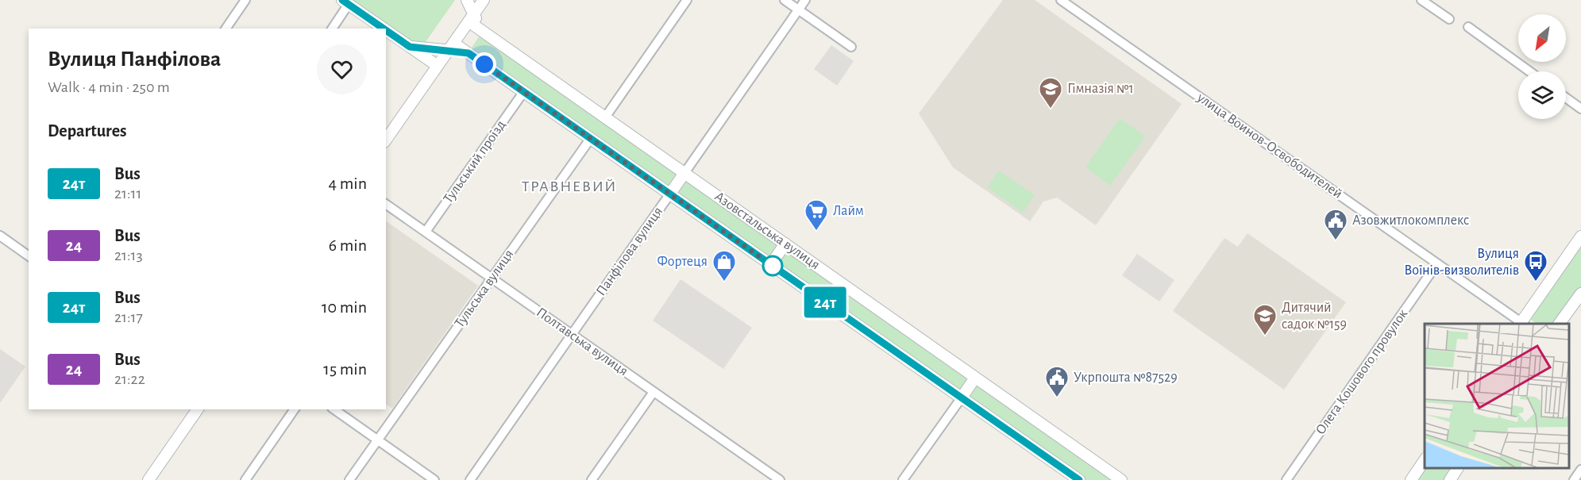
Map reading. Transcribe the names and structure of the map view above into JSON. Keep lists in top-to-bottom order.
{
  "streets": {
    "street": [
      "улица Воинов-Освободителей",
      "Тульський проїзд",
      "Азовстальська вулиця",
      "Панфілова вулиця",
      "Тульська вулиця",
      "Полтавська вулиця",
      "Олега Кошового провулок"
    ]
  },
  "crossings": [
    ["улица Воинов-Освободителей", "Олега Кошового провулок"],
    ["Тульський проїзд", "Азовстальська вулиця"],
    ["Тульський проїзд", "Полтавська вулиця"],
    ["Азовстальська вулиця", "Панфілова вулиця"],
    ["Азовстальська вулиця", "Тульська вулиця"],
    ["Панфілова вулиця", "Полтавська вулиця"],
    ["Тульська вулиця", "Полтавська вулиця"]
  ],
  "districts": ["ТРАВНЕВИЙ"],
  "places": {
    "school or university": ["Гімназія №1", "Дитячий садок №159"],
    "supermarket": ["Лайм"],
    "public building": ["Азовжитлокомплекс", "Укрпошта №87529"],
    "shop": ["Фортеця"],
    "bus stop": ["Вулиця Воїнів-визволителів"]
  },
  "lines": ["bus line 24т"],
  "north": "bottom left",
  "page": {
    "on_map": "24т",
    "heading": [
      ["Вулиця Панфілова", "Walk · 4 min · 250 m"],
      "Departures"
    ],
    "list": [
      {
        "mark": "24т",
        "name": "Bus",
        "note": "21:11",
        "value": "4 min"
      },
      {
        "mark": "24",
        "name": "Bus",
        "note": "21:13",
        "value": "6 min"
      },
      {
        "mark": "24т",
        "name": "Bus",
        "note": "21:17",
        "value": "10 min"
      },
      {
        "mark": "24",
        "name": "Bus",
        "note": "21:22",
        "value": "15 min"
      }
    ]
  }
}
